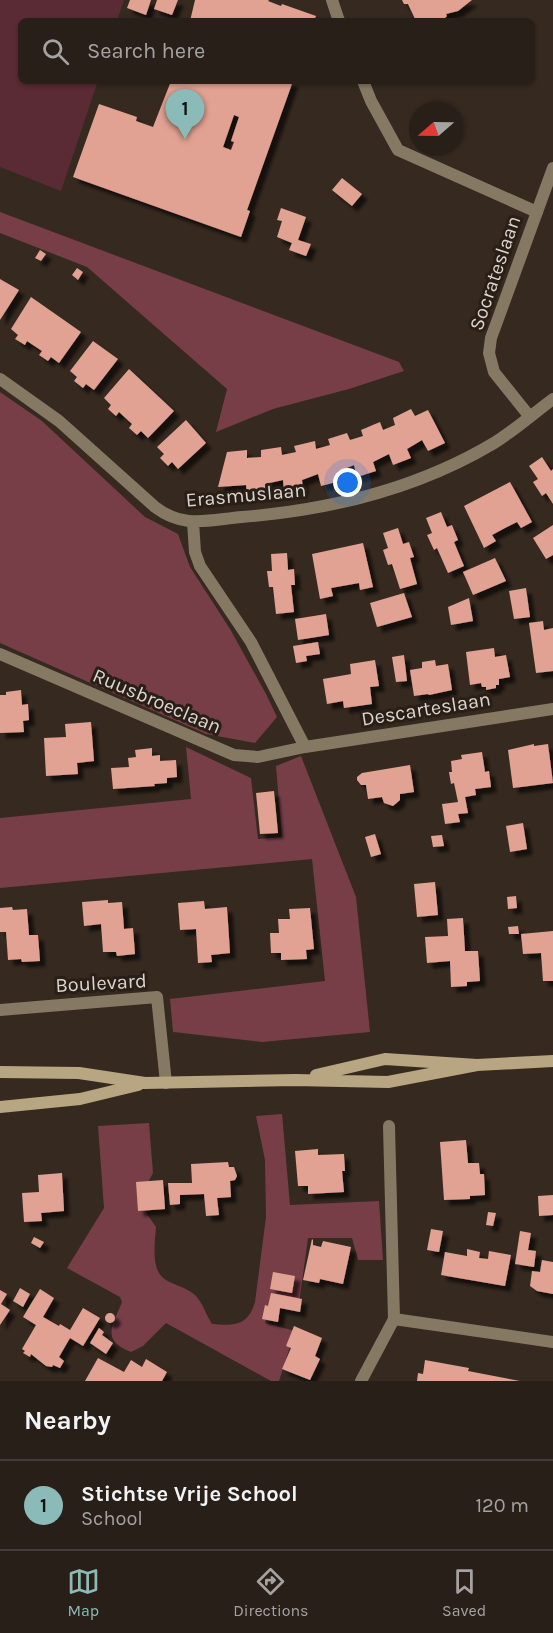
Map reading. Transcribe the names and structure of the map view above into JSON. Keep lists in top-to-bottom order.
{
  "streets": {
    "street": [
      "Socrateslaan",
      "Erasmuslaan",
      "Ruusbroeclaan",
      "Descarteslaan",
      "Boulevard"
    ]
  },
  "crossings": [
    ["Socrateslaan", "Erasmuslaan"],
    ["Ruusbroeclaan", "Descarteslaan"]
  ],
  "north": "left",
  "page": {
    "search": "Search here",
    "pins": "1",
    "heading": "Nearby",
    "list": [
      {
        "mark": "1",
        "name": "Stichtse Vrije School",
        "note": "School",
        "value": "120 m"
      }
    ],
    "nav": ["Map", "Directions", "Saved"]
  }
}
